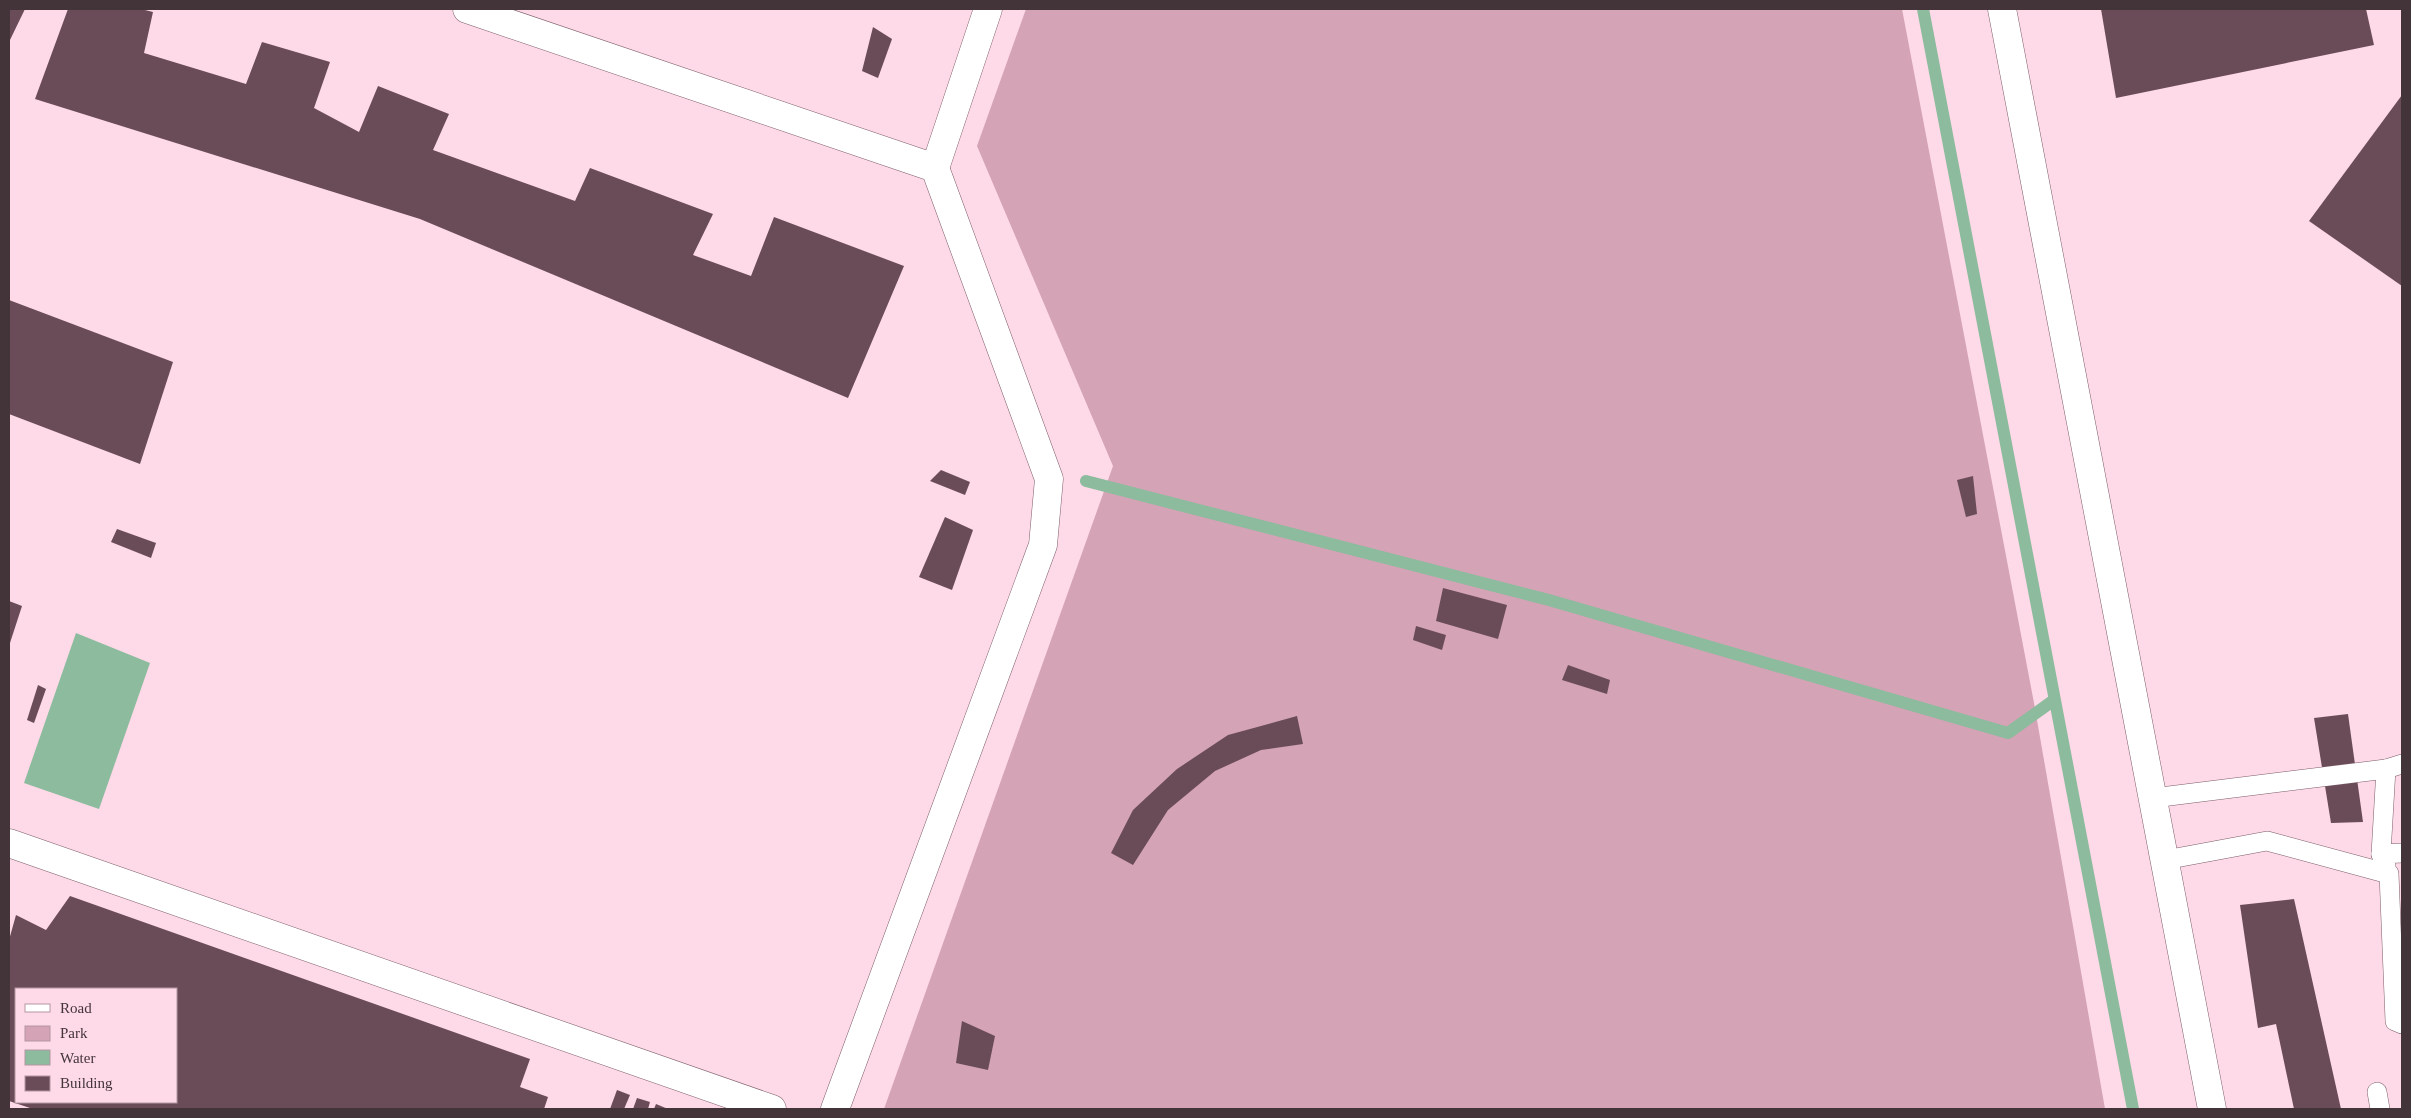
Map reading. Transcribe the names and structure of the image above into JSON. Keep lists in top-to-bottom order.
{
  "legend": [
    "Road",
    "Park",
    "Water",
    "Building"
  ]
}
